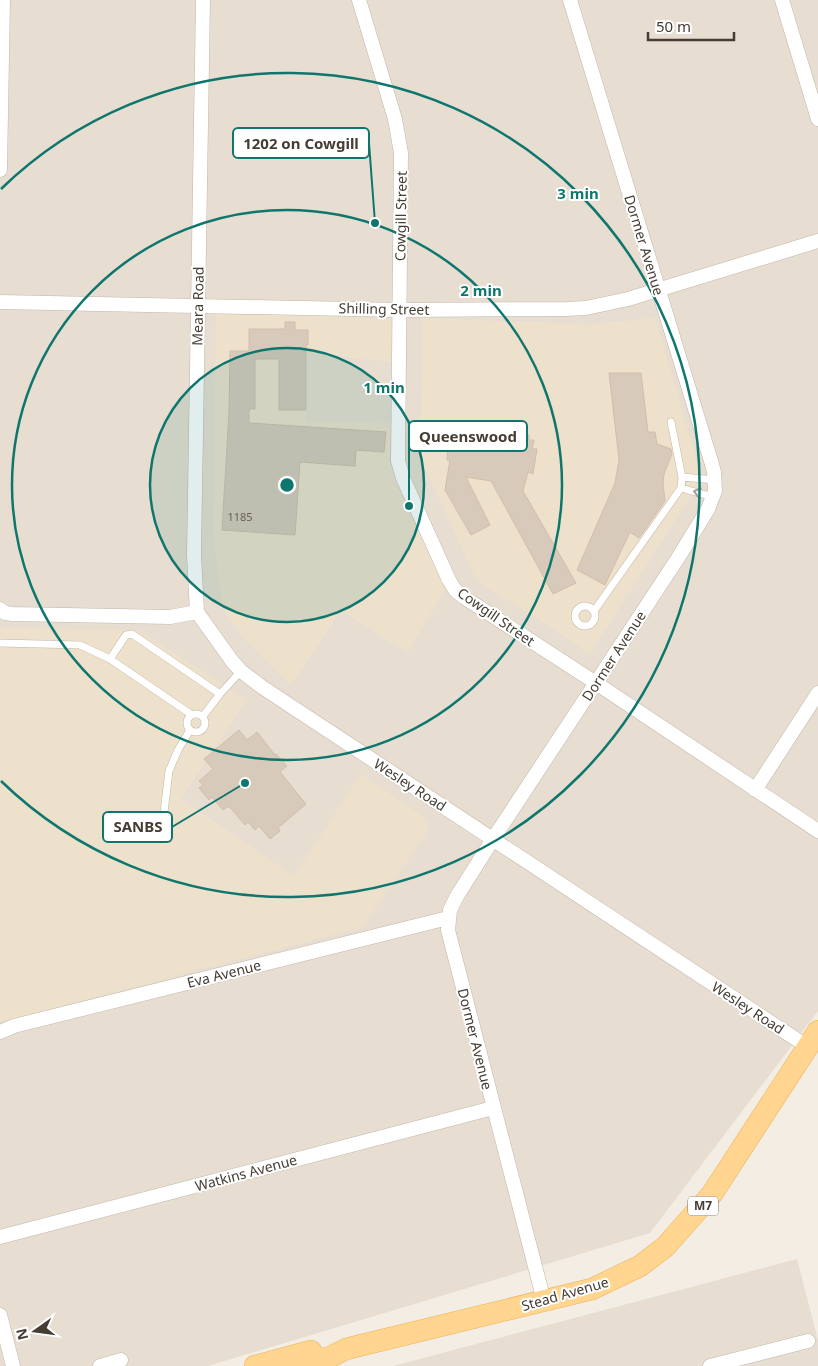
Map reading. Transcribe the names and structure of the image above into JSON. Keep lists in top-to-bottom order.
{
  "streets": {
    "main road": ["M7", "Stead Avenue"],
    "street": [
      "Cowgill Street",
      "Dormer Avenue",
      "Meara Road",
      "Shilling Street",
      "Wesley Road",
      "Eva Avenue",
      "Watkins Avenue"
    ]
  },
  "crossings": [
    ["Cowgill Street", "Dormer Avenue"],
    ["Cowgill Street", "Shilling Street"],
    ["Dormer Avenue", "Shilling Street"],
    ["Dormer Avenue", "Wesley Road"],
    ["Dormer Avenue", "Eva Avenue"],
    ["Dormer Avenue", "Watkins Avenue"],
    ["Dormer Avenue", "Stead Avenue"],
    ["Meara Road", "Shilling Street"],
    ["Meara Road", "Wesley Road"],
    ["Wesley Road", "Stead Avenue"]
  ],
  "places": ["1202 on Cowgill", "Queenswood", "SANBS"],
  "house_numbers": ["1185"],
  "scale_bar": "50 m",
  "north": "left",
  "rings": ["3 min", "2 min", "1 min"]
}
